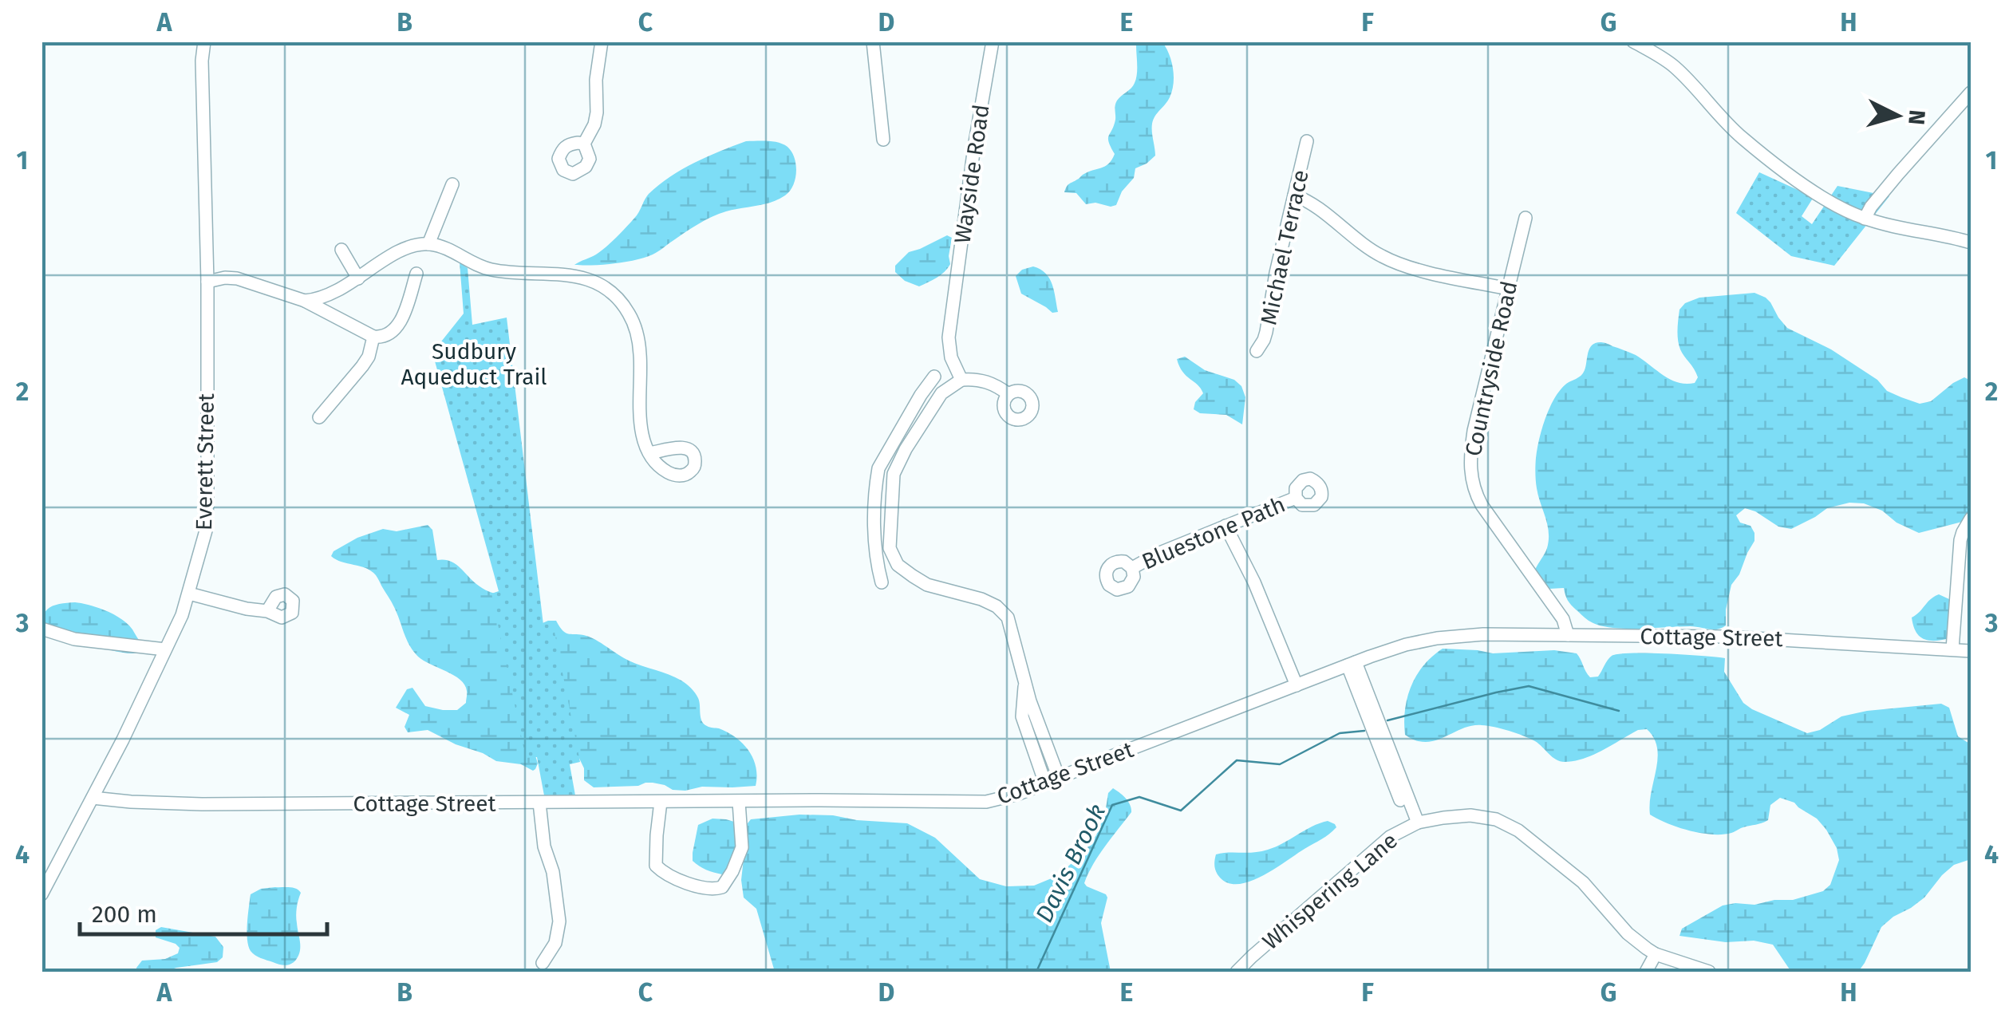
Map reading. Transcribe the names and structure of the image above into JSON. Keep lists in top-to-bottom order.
{
  "streets": {
    "street": [
      "Wayside Road",
      "Michael Terrace",
      "Countryside Road",
      "Everett Street",
      "Bluestone Path",
      "Cottage Street",
      "Whispering Lane"
    ]
  },
  "crossings": [
    ["Countryside Road", "Cottage Street"],
    ["Everett Street", "Cottage Street"]
  ],
  "water": ["Davis Brook"],
  "parks": ["Sudbury Aqueduct Trail"],
  "scale_bar": "200 m",
  "north": "right",
  "grid": {
    "columns": [
      "A",
      "B",
      "C",
      "D",
      "E",
      "F",
      "G",
      "H"
    ],
    "rows": [
      "1",
      "2",
      "3",
      "4"
    ]
  }
}
